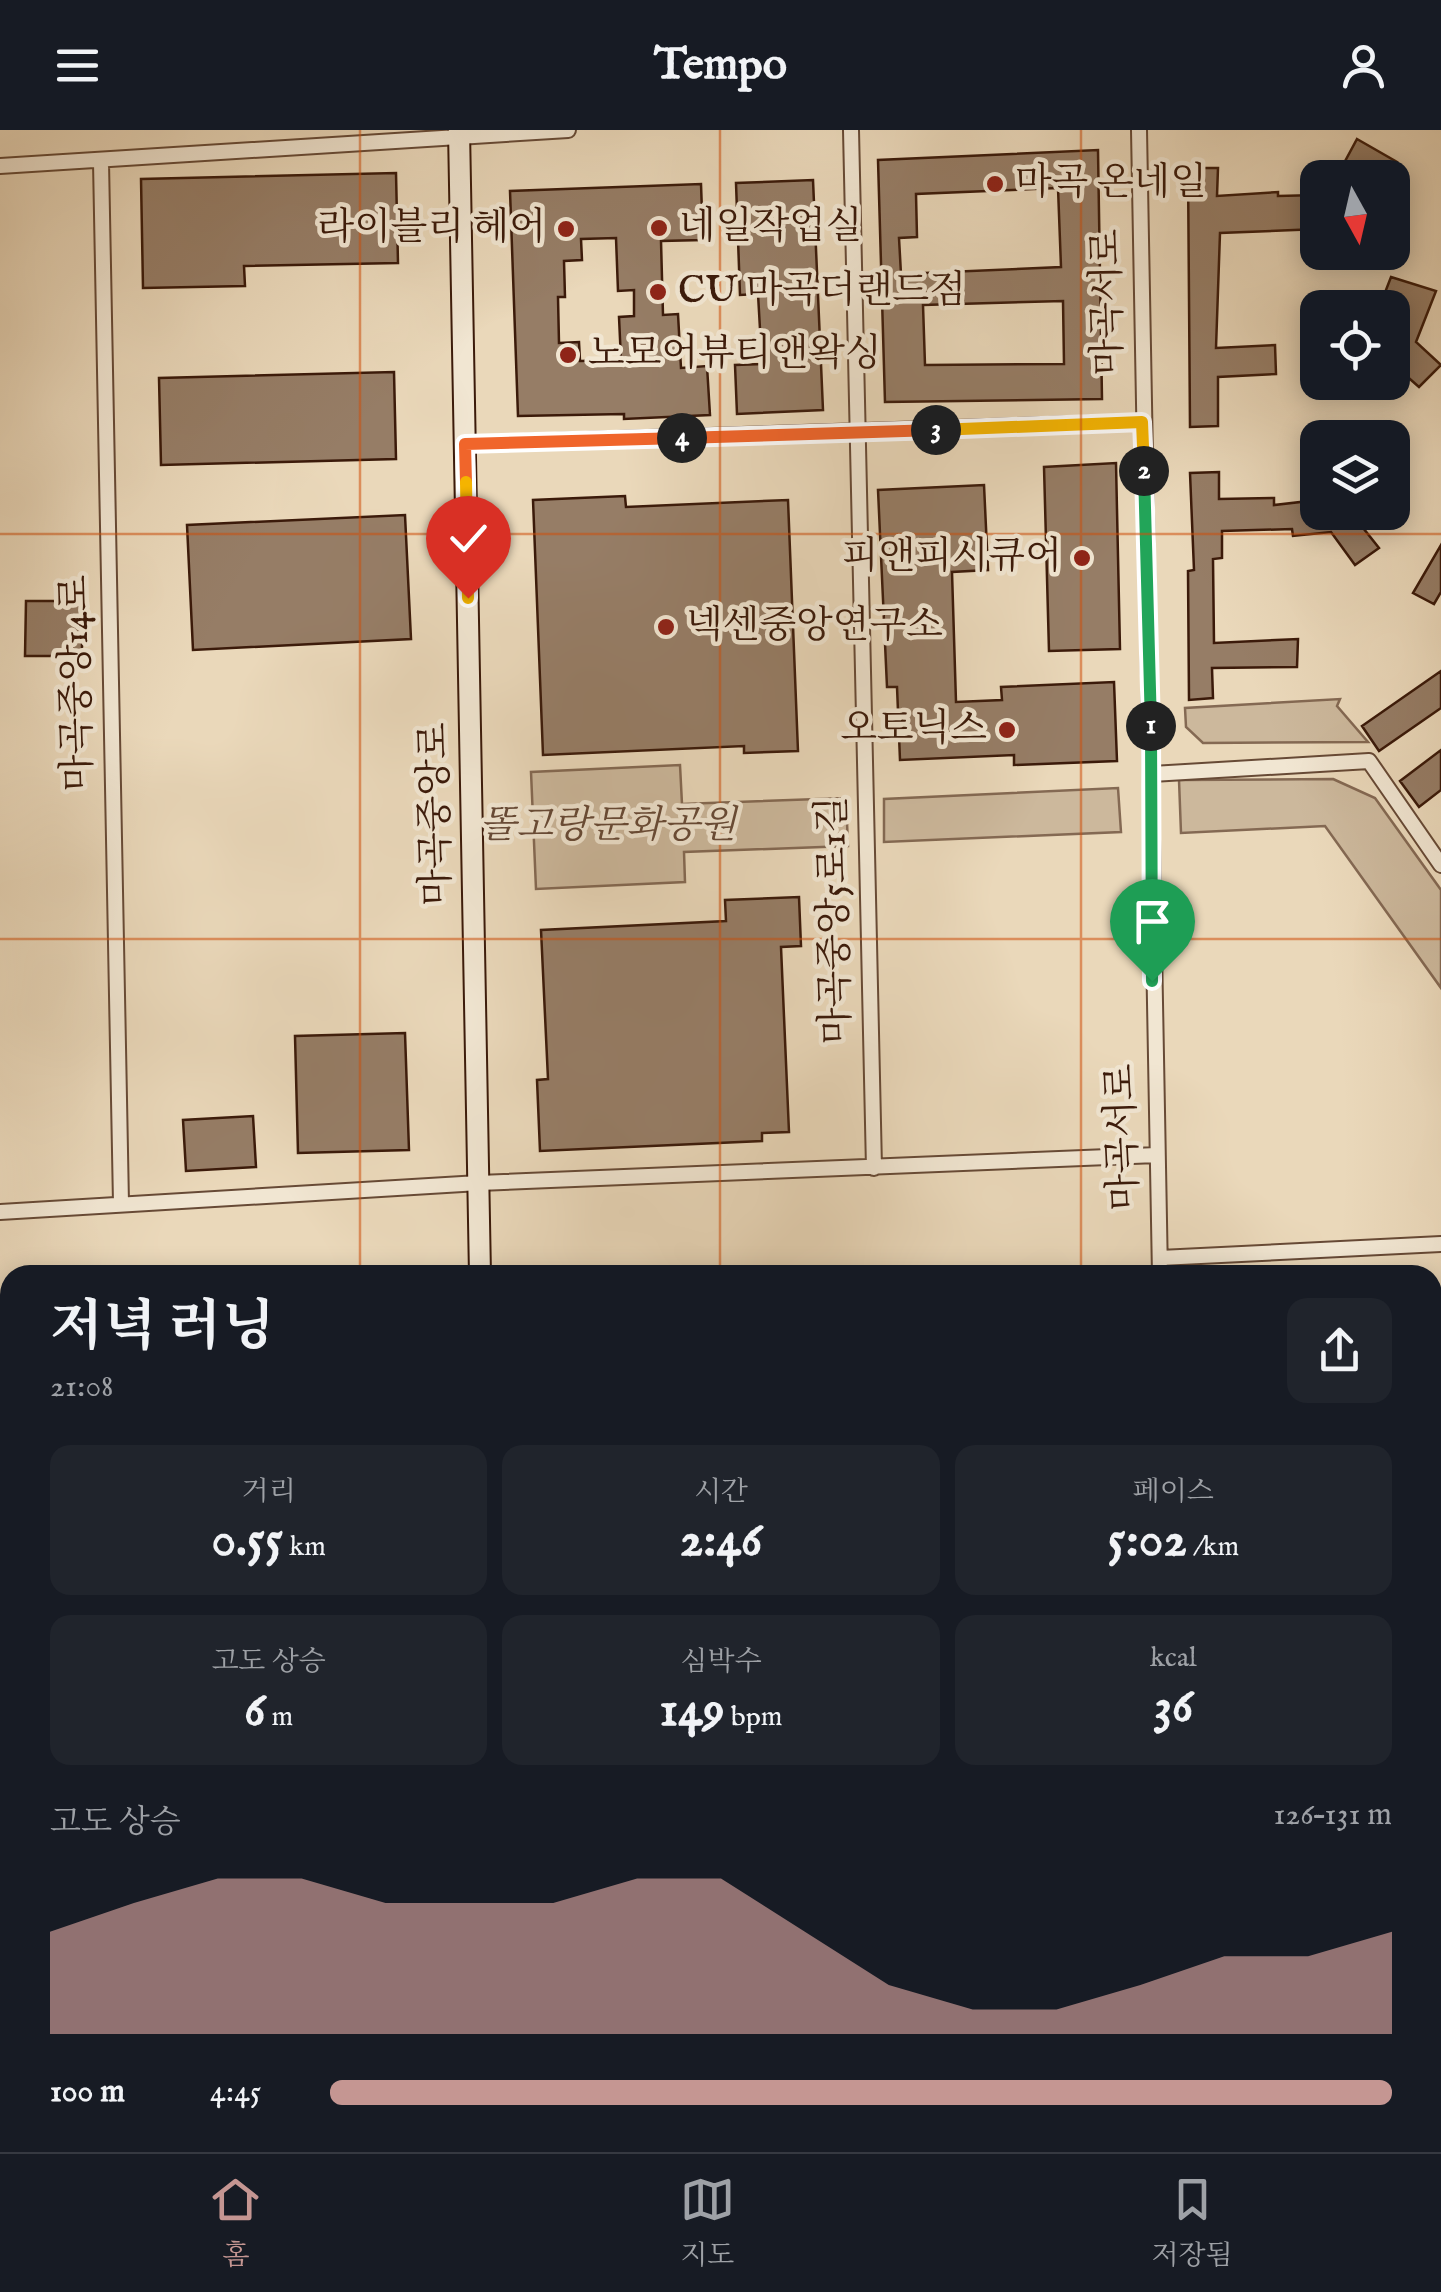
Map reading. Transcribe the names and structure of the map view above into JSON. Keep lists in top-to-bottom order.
{
  "streets": {
    "main road": ["마곡중앙로"],
    "street": ["마곡서로", "마곡중앙14로", "마곡중앙5로1길"]
  },
  "parks": ["똘고랑문화공원"],
  "places": [
    "마곡 온네일",
    "네일작업실",
    "라이블리 헤어",
    "CU 마곡더랜드점",
    "노모어뷰티앤왁싱",
    "피앤피시큐어",
    "넥센중앙연구소",
    "오토닉스"
  ],
  "north": "bottom",
  "page": {
    "header": "Tempo",
    "pins": [
      "3",
      "4",
      "2",
      "1"
    ],
    "heading": ["저녁 러닝", "21:08"],
    "stats": [
      ["거리", "0.55 km"],
      ["시간", "2:46"],
      ["페이스", "5:02 /km"],
      ["고도 상승", "6 m"],
      ["심박수", "149 bpm"],
      ["kcal", "36"]
    ],
    "chart": ["고도 상승", "126–131 m"],
    "list": [
      {
        "name": "100 m",
        "note": "4:45"
      }
    ],
    "tabs": ["홈", "지도", "저장됨"]
  }
}
